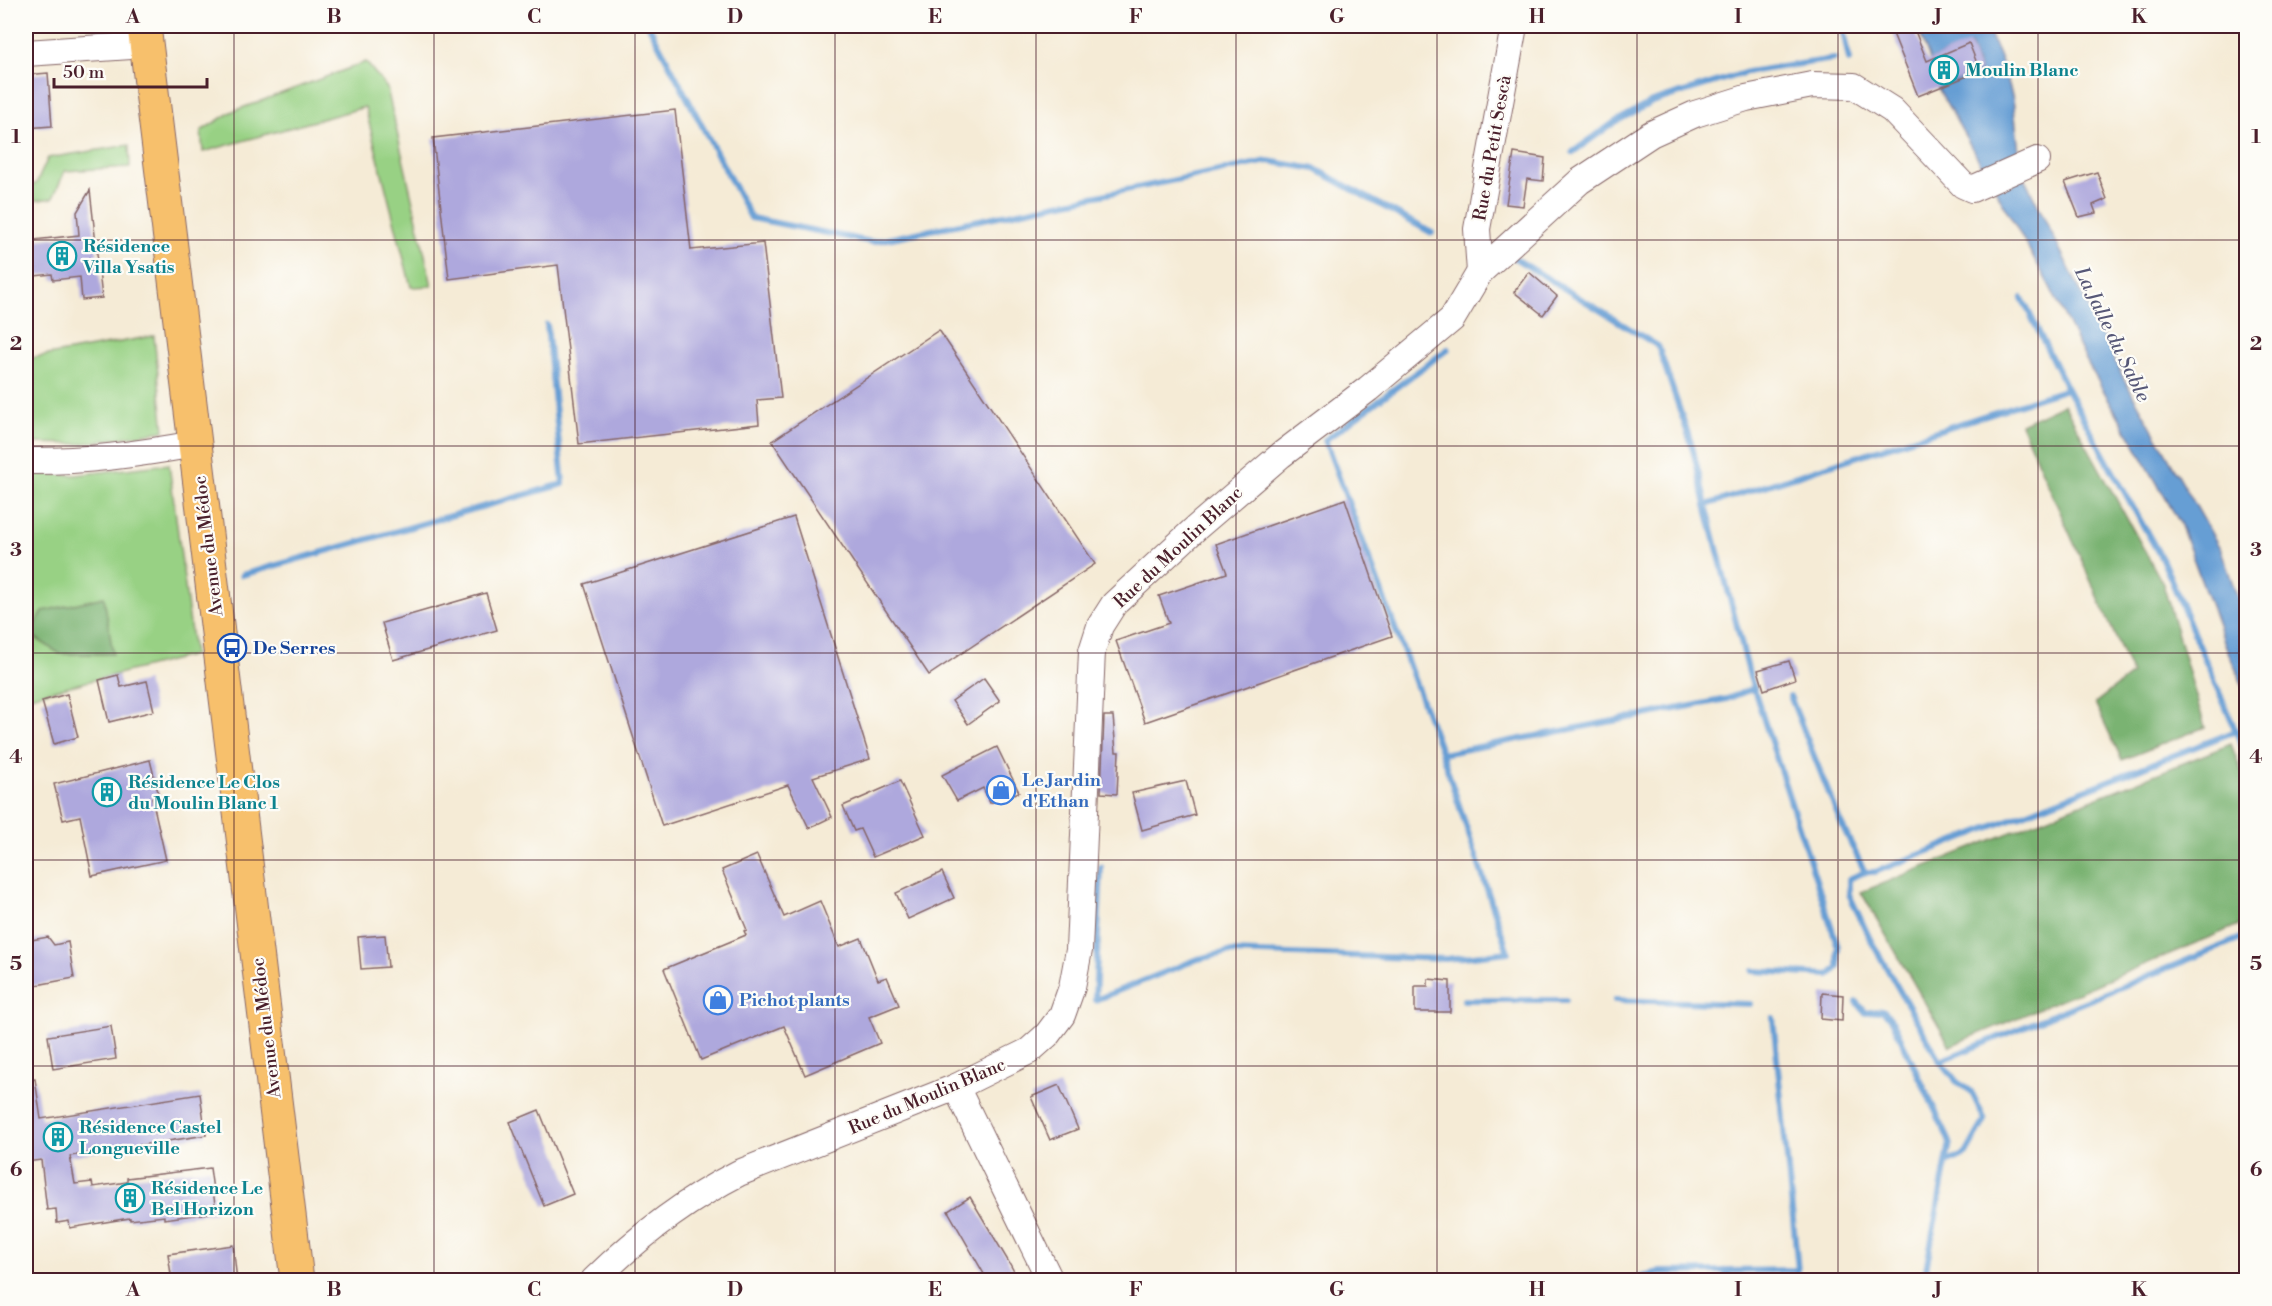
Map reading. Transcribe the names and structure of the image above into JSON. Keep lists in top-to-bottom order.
{
  "streets": {
    "main road": ["Avenue du Médoc"],
    "street": ["Rue du Petit Sescà", "Rue du Moulin Blanc"]
  },
  "crossings": [
    ["Rue du Petit Sescà", "Rue du Moulin Blanc"]
  ],
  "water": ["La Jalle du Sable"],
  "places": {
    "building": [
      "Moulin Blanc",
      "Résidence Villa Ysatis",
      "Résidence Le Clos du Moulin Blanc 1",
      "Résidence Castel Longueville",
      "Résidence Le Bel Horizon"
    ],
    "bus stop": ["De Serres"],
    "shop": ["Le Jardin d'Ethan", "Pichot plants"]
  },
  "scale_bar": "50 m",
  "grid": {
    "columns": [
      "A",
      "B",
      "C",
      "D",
      "E",
      "F",
      "G",
      "H",
      "I",
      "J",
      "K"
    ],
    "rows": [
      "1",
      "2",
      "3",
      "4",
      "5",
      "6"
    ]
  }
}
